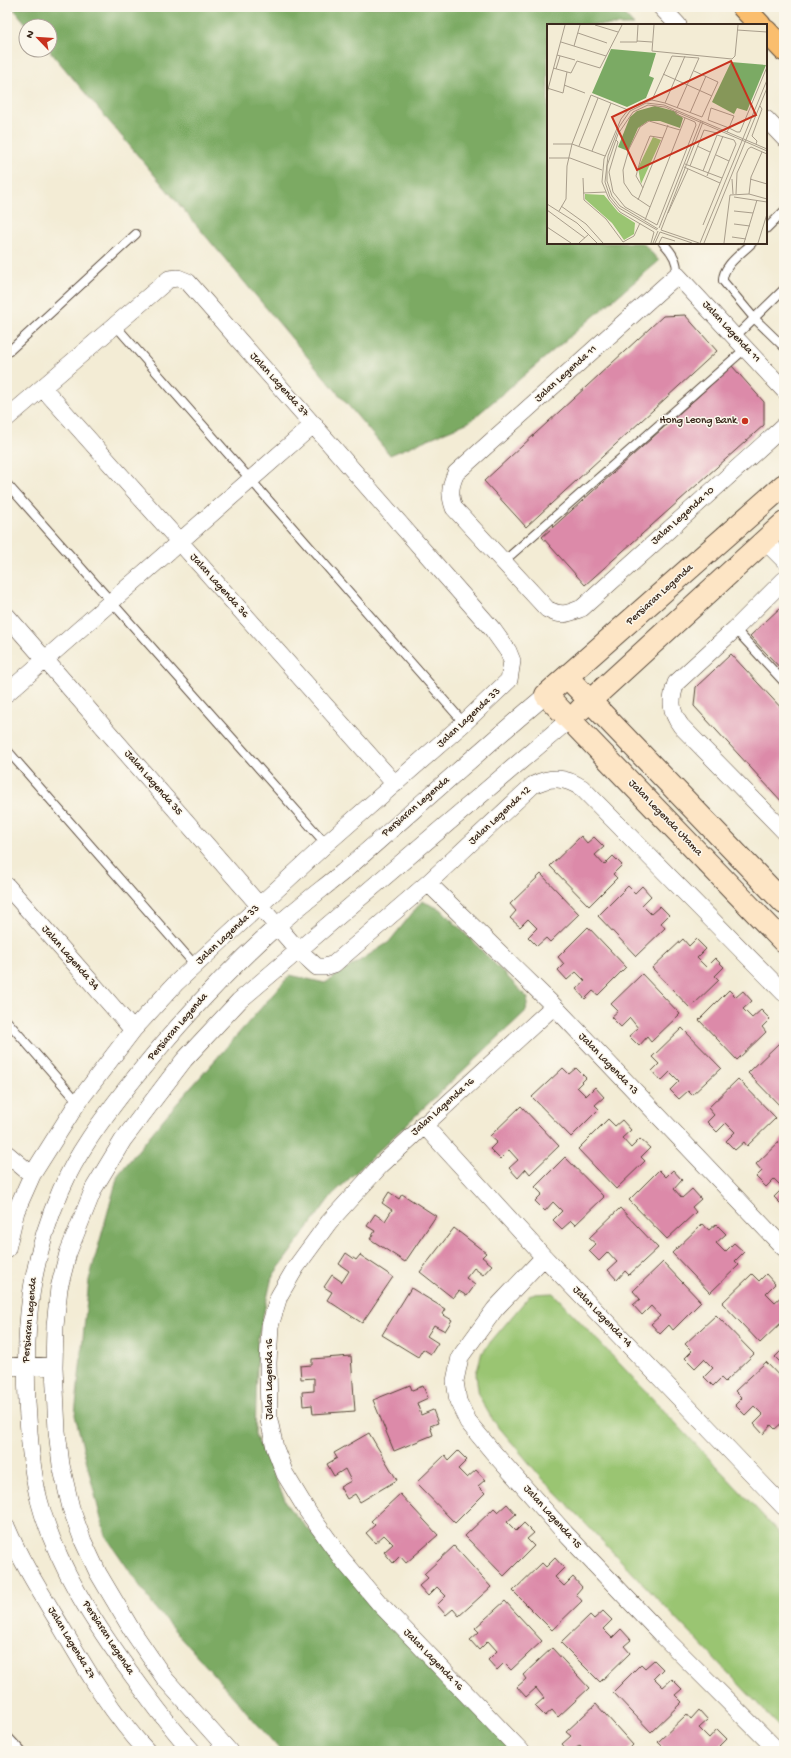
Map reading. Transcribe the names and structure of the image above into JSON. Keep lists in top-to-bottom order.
{
  "streets": {
    "street": [
      "Jalan Lagenda 11",
      "Jalan Legenda 11",
      "Jalan Lagenda 37",
      "Jalan Legenda 10",
      "Jalan Lagenda 36",
      "Persiaran Legenda",
      "Jalan Lagenda 33",
      "Jalan Lagenda 35",
      "Jalan Legenda 12",
      "Jalan Legenda Utama",
      "Jalan Lagenda 34",
      "Jalan Lagenda 13",
      "Jalan Lagenda 16",
      "Jalan Lagenda 14",
      "Jalan Lagenda 15",
      "Jalan Lagenda 27"
    ]
  },
  "crossings": [
    ["Jalan Lagenda 11", "Jalan Legenda 11"],
    ["Jalan Legenda 11", "Jalan Legenda 10"],
    ["Jalan Lagenda 37", "Jalan Lagenda 36"],
    ["Jalan Lagenda 37", "Jalan Lagenda 33"],
    ["Jalan Lagenda 36", "Jalan Lagenda 33"],
    ["Persiaran Legenda", "Jalan Lagenda 35"],
    ["Persiaran Legenda", "Jalan Legenda Utama"],
    ["Jalan Lagenda 33", "Jalan Lagenda 35"],
    ["Jalan Lagenda 33", "Jalan Lagenda 34"],
    ["Jalan Lagenda 35", "Jalan Legenda 12"],
    ["Jalan Legenda 12", "Jalan Lagenda 13"],
    ["Jalan Lagenda 13", "Jalan Lagenda 16"],
    ["Jalan Lagenda 16", "Jalan Lagenda 14"],
    ["Jalan Lagenda 14", "Jalan Lagenda 15"]
  ],
  "places": ["Hong Leong Bank"],
  "north": "top left"
}
